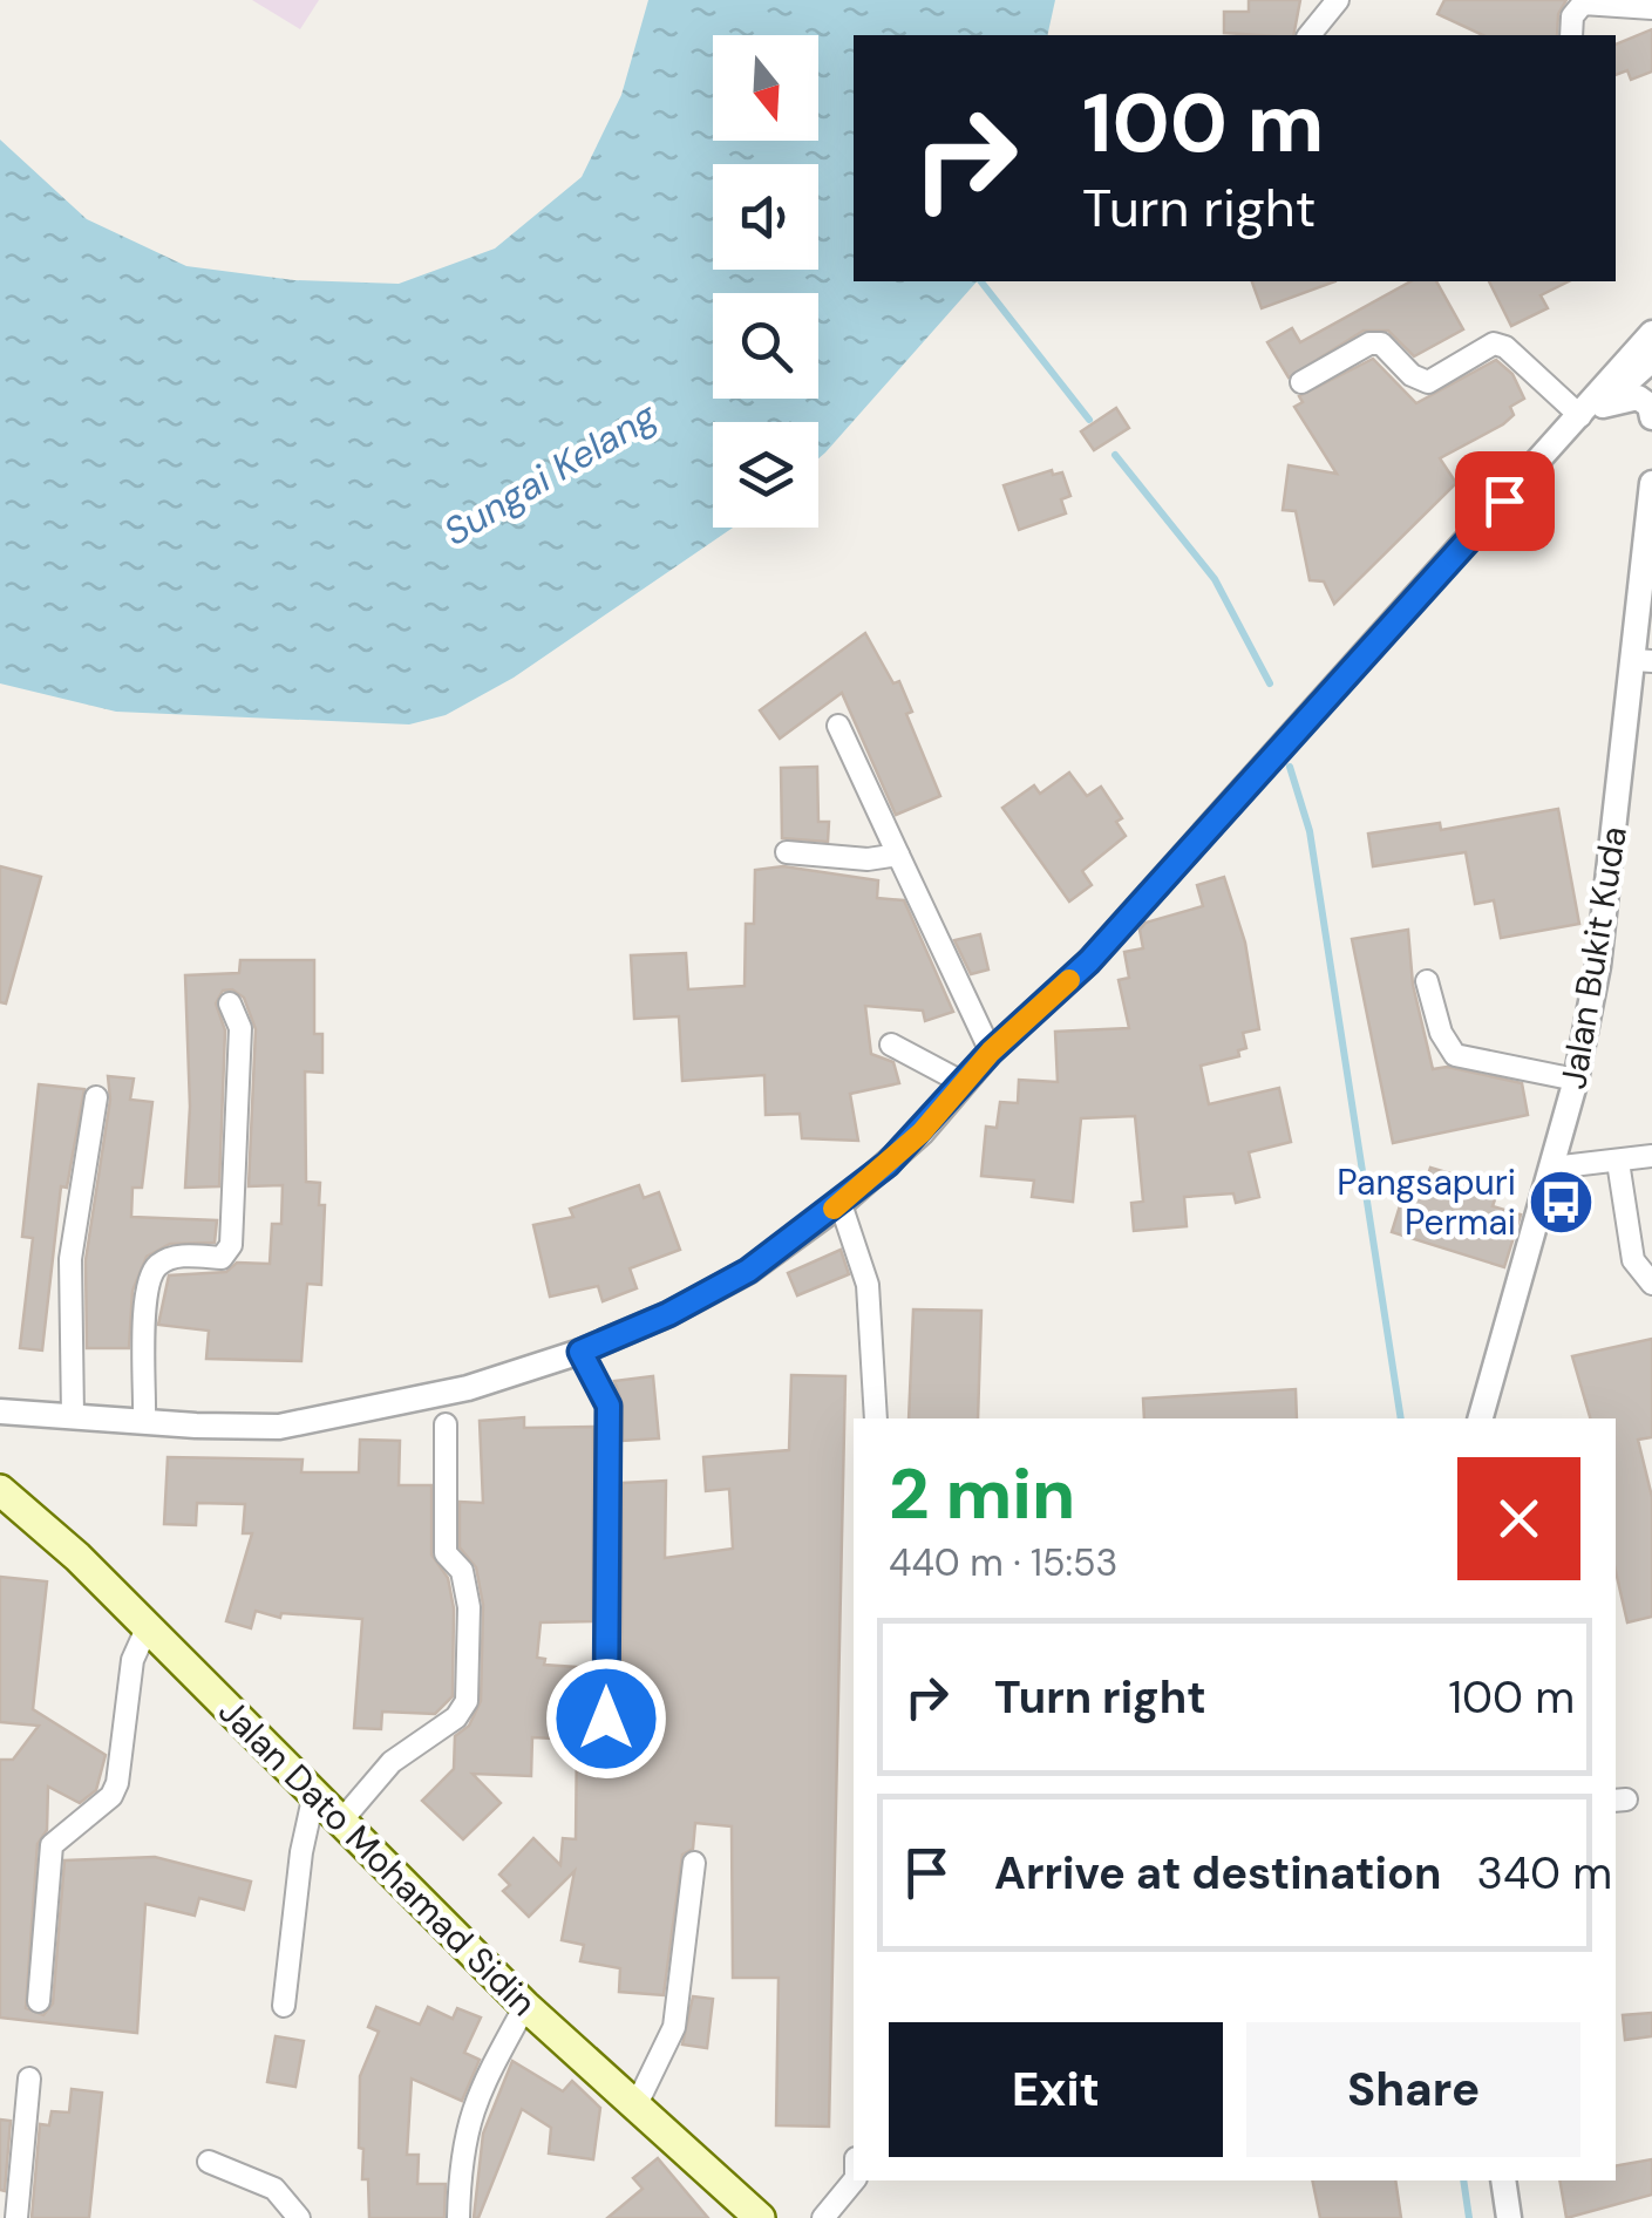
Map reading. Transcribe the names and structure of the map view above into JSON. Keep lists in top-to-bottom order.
{
  "streets": {
    "main road": ["Jalan Dato Mohamad Sidin"],
    "street": ["Jalan Bukit Kuda"]
  },
  "water": ["Sungai Kelang"],
  "places": {
    "bus stop": ["Pangsapuri Permai"]
  },
  "north": "bottom",
  "page": {
    "turn": ["100 m", "Turn right"],
    "heading": ["2 min", "440 m · 15:53"],
    "list": [
      {
        "name": "Turn right",
        "value": "100 m"
      },
      {
        "name": "Arrive at destination",
        "value": "340 m"
      }
    ],
    "buttons": ["Exit", "Share"]
  }
}
